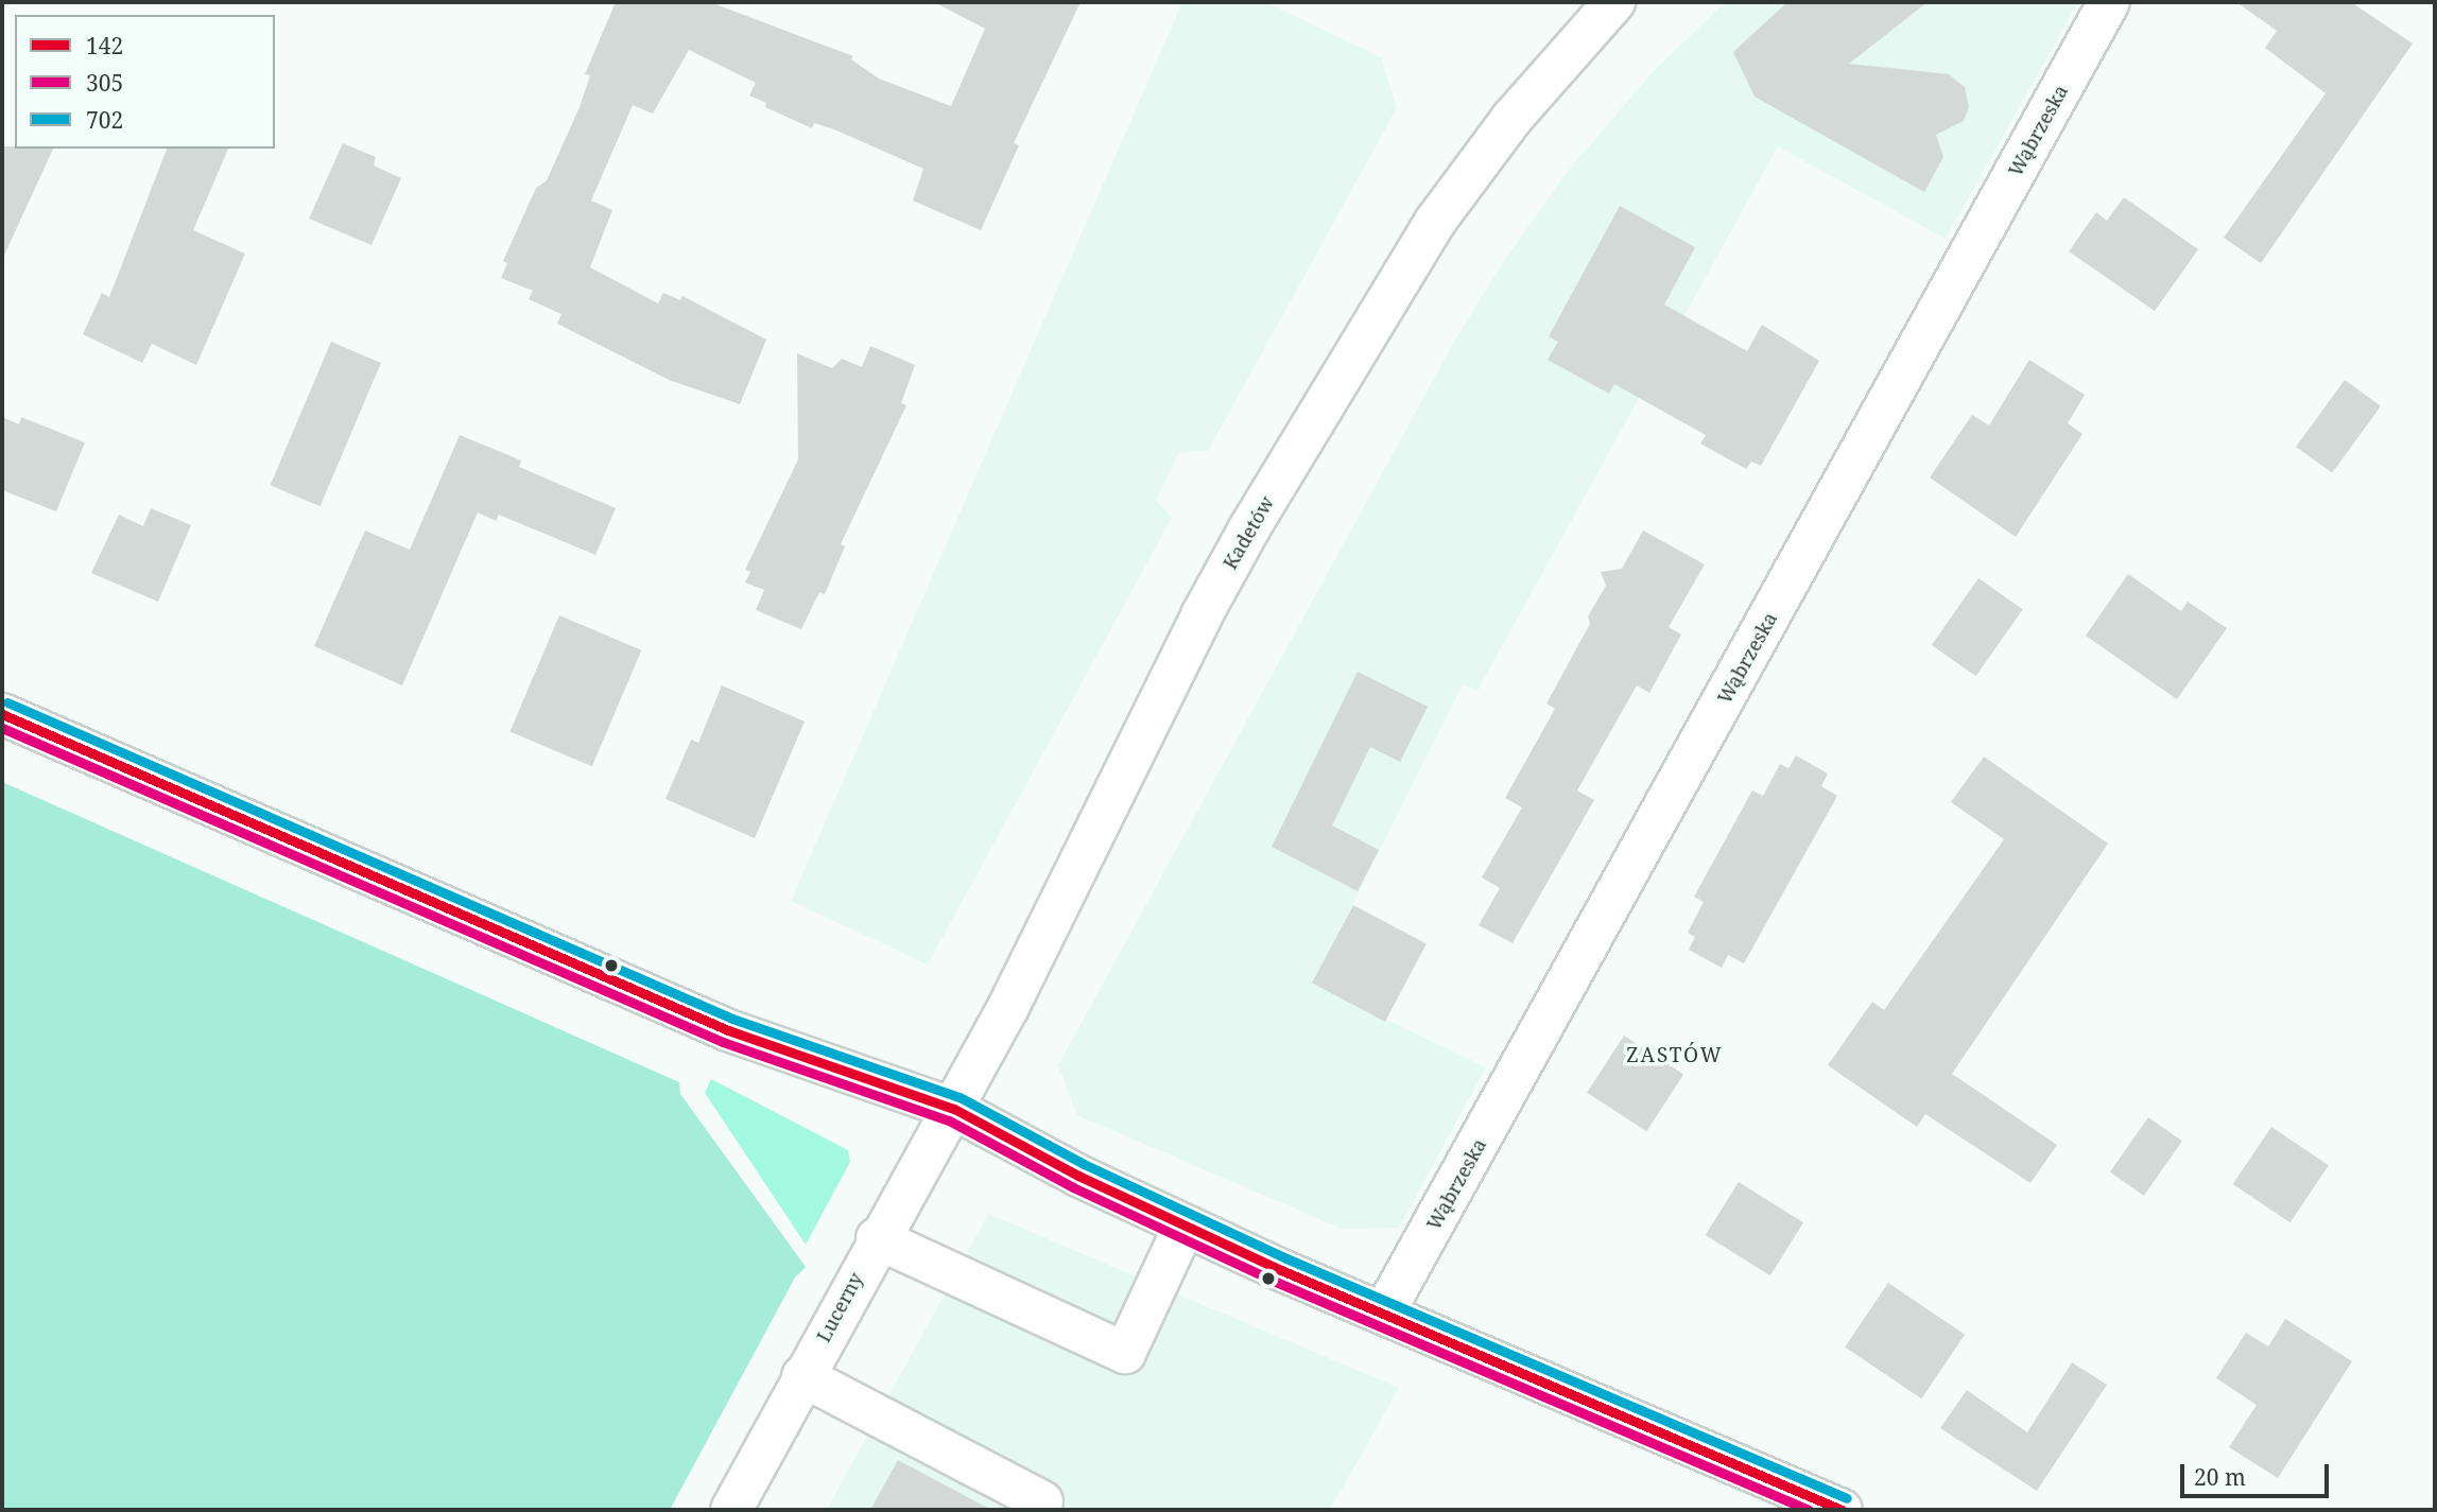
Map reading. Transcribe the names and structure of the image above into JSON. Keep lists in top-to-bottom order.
{
  "streets": {
    "street": ["Wąbrzeska", "Kadetów", "Lucerny"]
  },
  "crossings": [
    ["Kadetów", "Lucerny"]
  ],
  "districts": ["ZASTÓW"],
  "lines": ["transit line 702", "transit line 142", "transit line 305"],
  "legend": ["142", "305", "702"],
  "scale_bar": "20 m"
}
